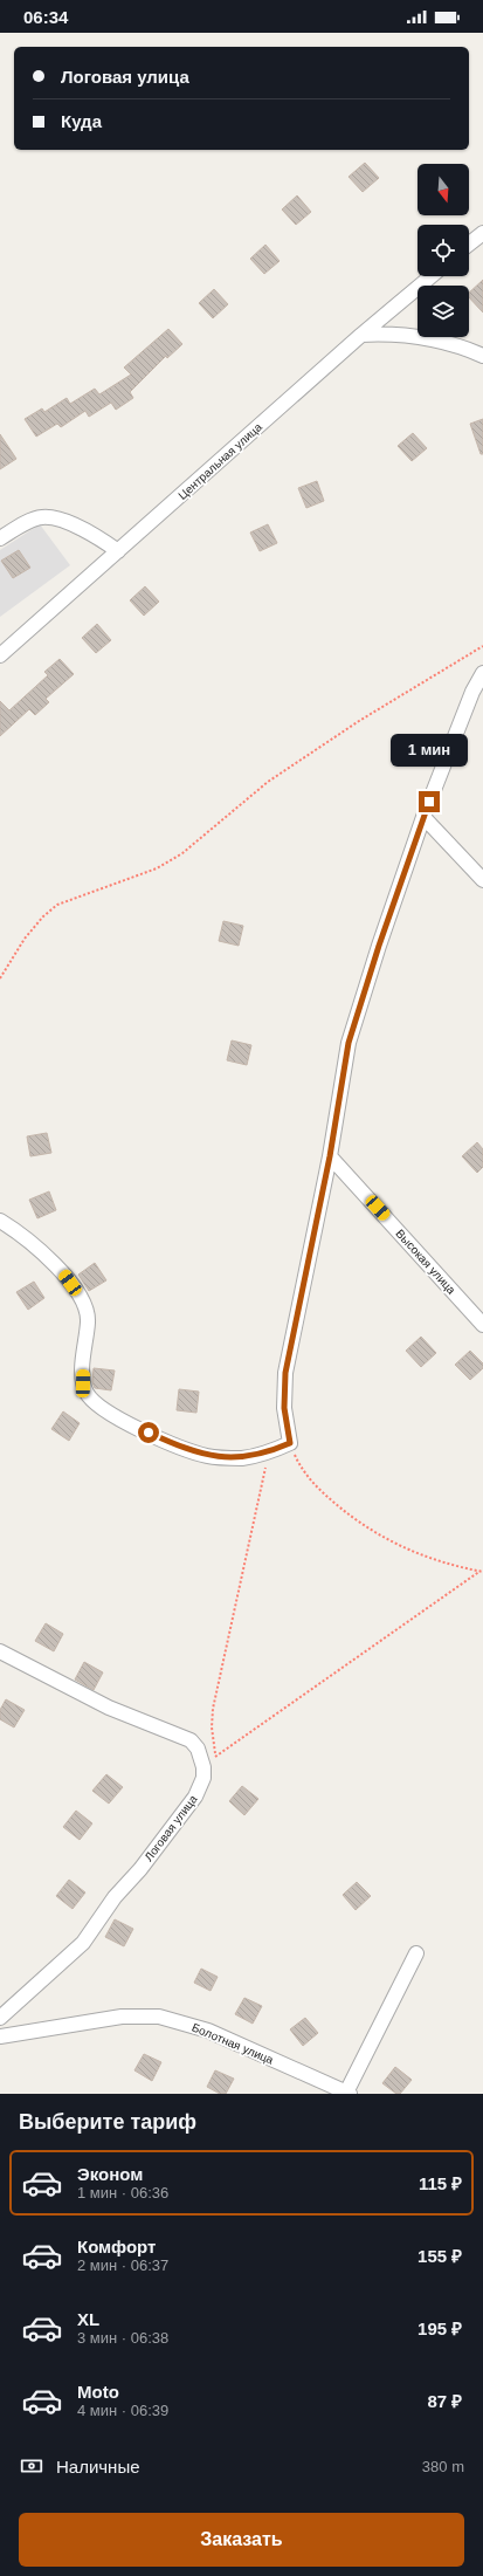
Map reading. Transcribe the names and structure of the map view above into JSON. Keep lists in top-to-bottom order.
{
  "streets": {
    "street": [
      "Центральная улица",
      "Высокая улица",
      "Логовая улица",
      "Болотная улица"
    ]
  },
  "north": "bottom",
  "page": {
    "status": "06:34",
    "banner": ["Логовая улица", "Куда"],
    "bubble": "1 мин",
    "heading": "Выберите тариф",
    "list": [
      {
        "name": "Эконом",
        "note": "1 мин · 06:36",
        "value": "115 ₽"
      },
      {
        "name": "Комфорт",
        "note": "2 мин · 06:37",
        "value": "155 ₽"
      },
      {
        "name": "XL",
        "note": "3 мин · 06:38",
        "value": "195 ₽"
      },
      {
        "name": "Moto",
        "note": "4 мин · 06:39",
        "value": "87 ₽"
      }
    ],
    "pay": ["Наличные", "380 m"],
    "buttons": "Заказать"
  }
}
